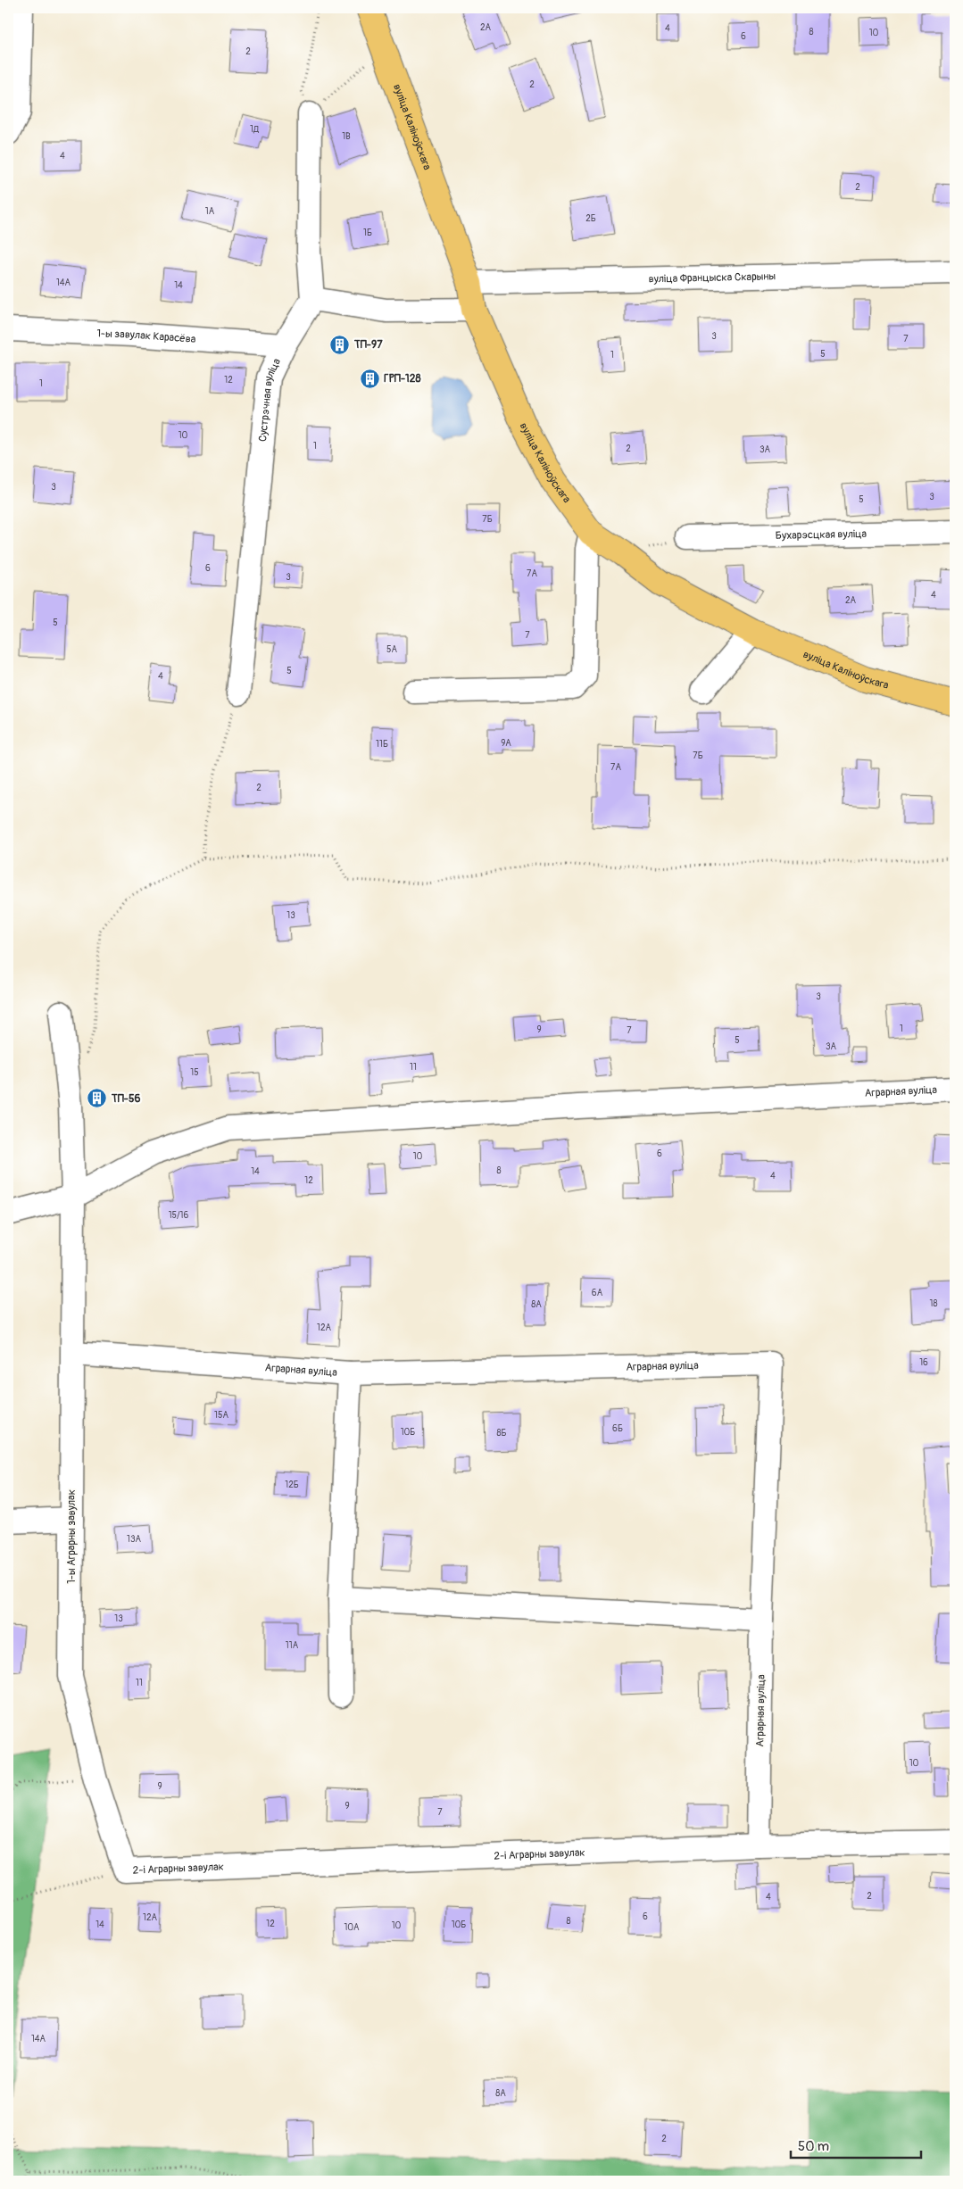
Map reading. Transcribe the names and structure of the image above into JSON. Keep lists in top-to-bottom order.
{
  "streets": {
    "main road": ["вуліца Каліноўскага"],
    "street": [
      "вуліца Францыска Скарыны",
      "1-ы завулак Карасёва",
      "Сустрэчная вуліца",
      "Бухарэсцкая вуліца",
      "Аграрная вуліца",
      "1-ы Аграрны завулак",
      "2-і Аграрны завулак"
    ]
  },
  "crossings": [
    ["вуліца Каліноўскага", "вуліца Францыска Скарыны"],
    ["1-ы завулак Карасёва", "Сустрэчная вуліца"],
    ["Аграрная вуліца", "1-ы Аграрны завулак"],
    ["Аграрная вуліца", "2-і Аграрны завулак"],
    ["1-ы Аграрны завулак", "2-і Аграрны завулак"]
  ],
  "places": {
    "building": ["ТП-97", "ГРП-128", "ТП-56"]
  },
  "house_numbers": [
    "2А",
    "4",
    "8",
    "10",
    "6",
    "2",
    "2",
    "1Д",
    "1В",
    "4",
    "2",
    "1А",
    "2Б",
    "1Б",
    "14А",
    "14",
    "3",
    "7",
    "5",
    "1",
    "12",
    "1",
    "10",
    "1",
    "2",
    "3А",
    "3",
    "3",
    "5",
    "7Б",
    "6",
    "7А",
    "3",
    "4",
    "2А",
    "5",
    "7",
    "5А",
    "5",
    "4",
    "9А",
    "11Б",
    "7Б",
    "7А",
    "2",
    "13",
    "3",
    "1",
    "9",
    "7",
    "5",
    "3А",
    "11",
    "15",
    "6",
    "10",
    "8",
    "14",
    "4",
    "12",
    "15/16",
    "6А",
    "18",
    "8А",
    "12А",
    "16",
    "15А",
    "6Б",
    "10Б",
    "8Б",
    "12Б",
    "13А",
    "13",
    "11А",
    "11",
    "10",
    "9",
    "9",
    "7",
    "2",
    "4",
    "6",
    "12А",
    "8",
    "12",
    "14",
    "10Б",
    "10",
    "10А",
    "14А",
    "8А",
    "2"
  ],
  "scale_bar": "50 m"
}
